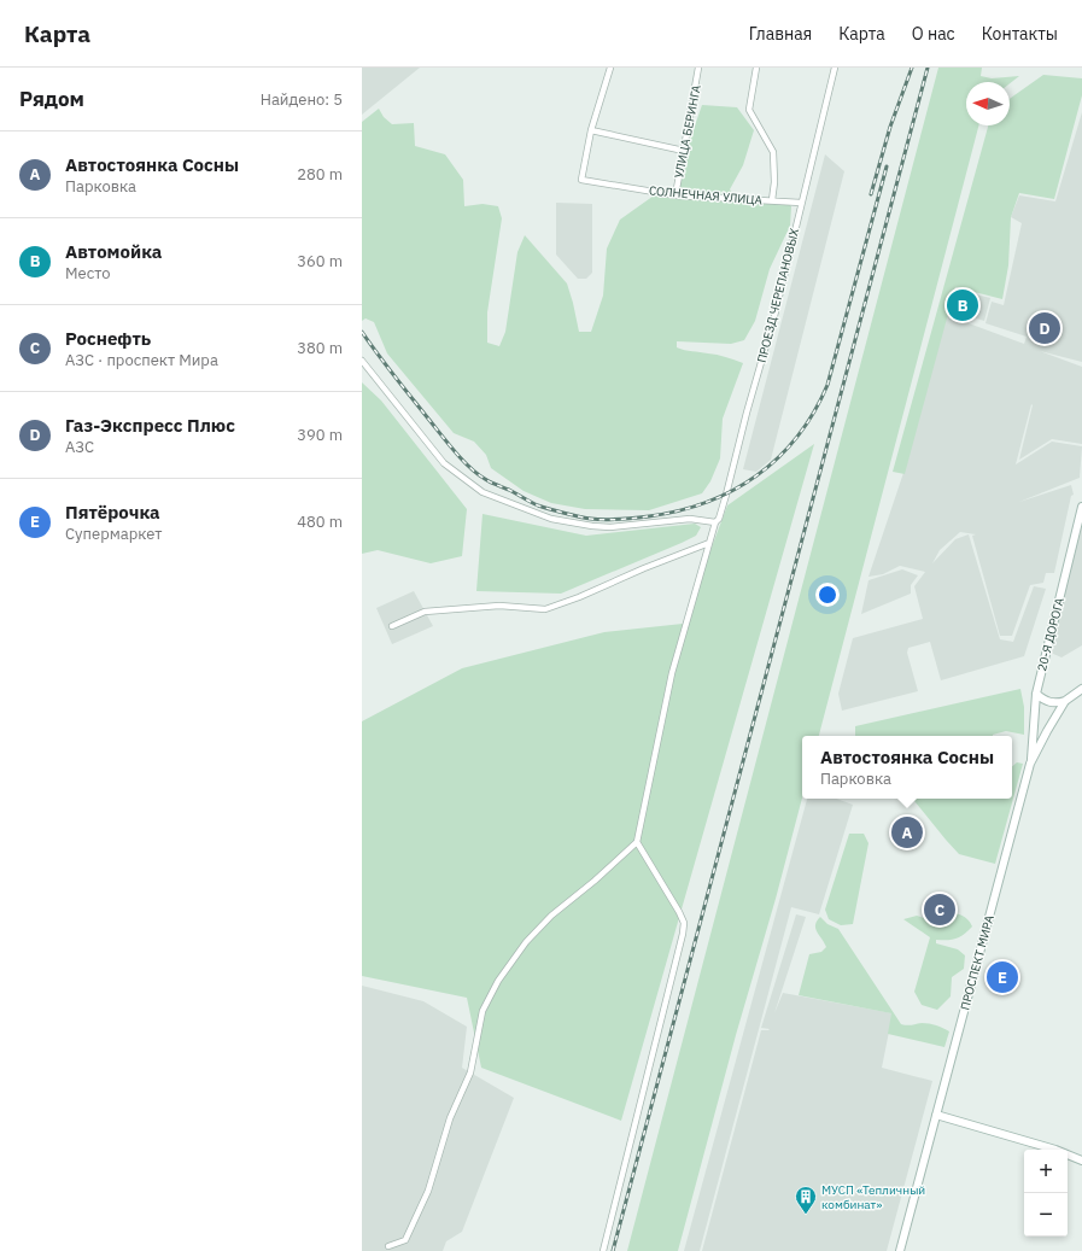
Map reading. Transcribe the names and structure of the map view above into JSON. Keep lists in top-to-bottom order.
{
  "streets": {
    "main road": ["20-Я ДОРОГА", "ПРОСПЕКТ МИРА"],
    "street": ["УЛИЦА БЕРИНГА", "СОЛНЕЧНАЯ УЛИЦА", "ПРОЕЗД ЧЕРЕПАНОВЫХ"]
  },
  "crossings": [
    ["УЛИЦА БЕРИНГА", "СОЛНЕЧНАЯ УЛИЦА"],
    ["СОЛНЕЧНАЯ УЛИЦА", "ПРОЕЗД ЧЕРЕПАНОВЫХ"],
    ["20-Я ДОРОГА", "ПРОСПЕКТ МИРА"]
  ],
  "places": {
    "building": ["МУСП «Тепличный комбинат»"]
  },
  "north": "left",
  "page": {
    "header": "Карта",
    "nav": [
      "Главная",
      "Карта",
      "О нас",
      "Контакты"
    ],
    "heading": ["Рядом", "Найдено: 5"],
    "list": [
      {
        "mark": "A",
        "name": "Автостоянка Сосны",
        "note": "Парковка",
        "value": "280 m"
      },
      {
        "mark": "B",
        "name": "Автомойка",
        "note": "Место",
        "value": "360 m"
      },
      {
        "mark": "C",
        "name": "Роснефть",
        "note": "АЗС · проспект Мира",
        "value": "380 m"
      },
      {
        "mark": "D",
        "name": "Газ-Экспресс Плюс",
        "note": "АЗС",
        "value": "390 m"
      },
      {
        "mark": "E",
        "name": "Пятёрочка",
        "note": "Супермаркет",
        "value": "480 m"
      }
    ],
    "pins": [
      "B",
      "D",
      "A",
      "C",
      "E"
    ],
    "popup": ["Автостоянка Сосны", "Парковка"],
    "map_buttons": ["+", "−"]
  }
}
